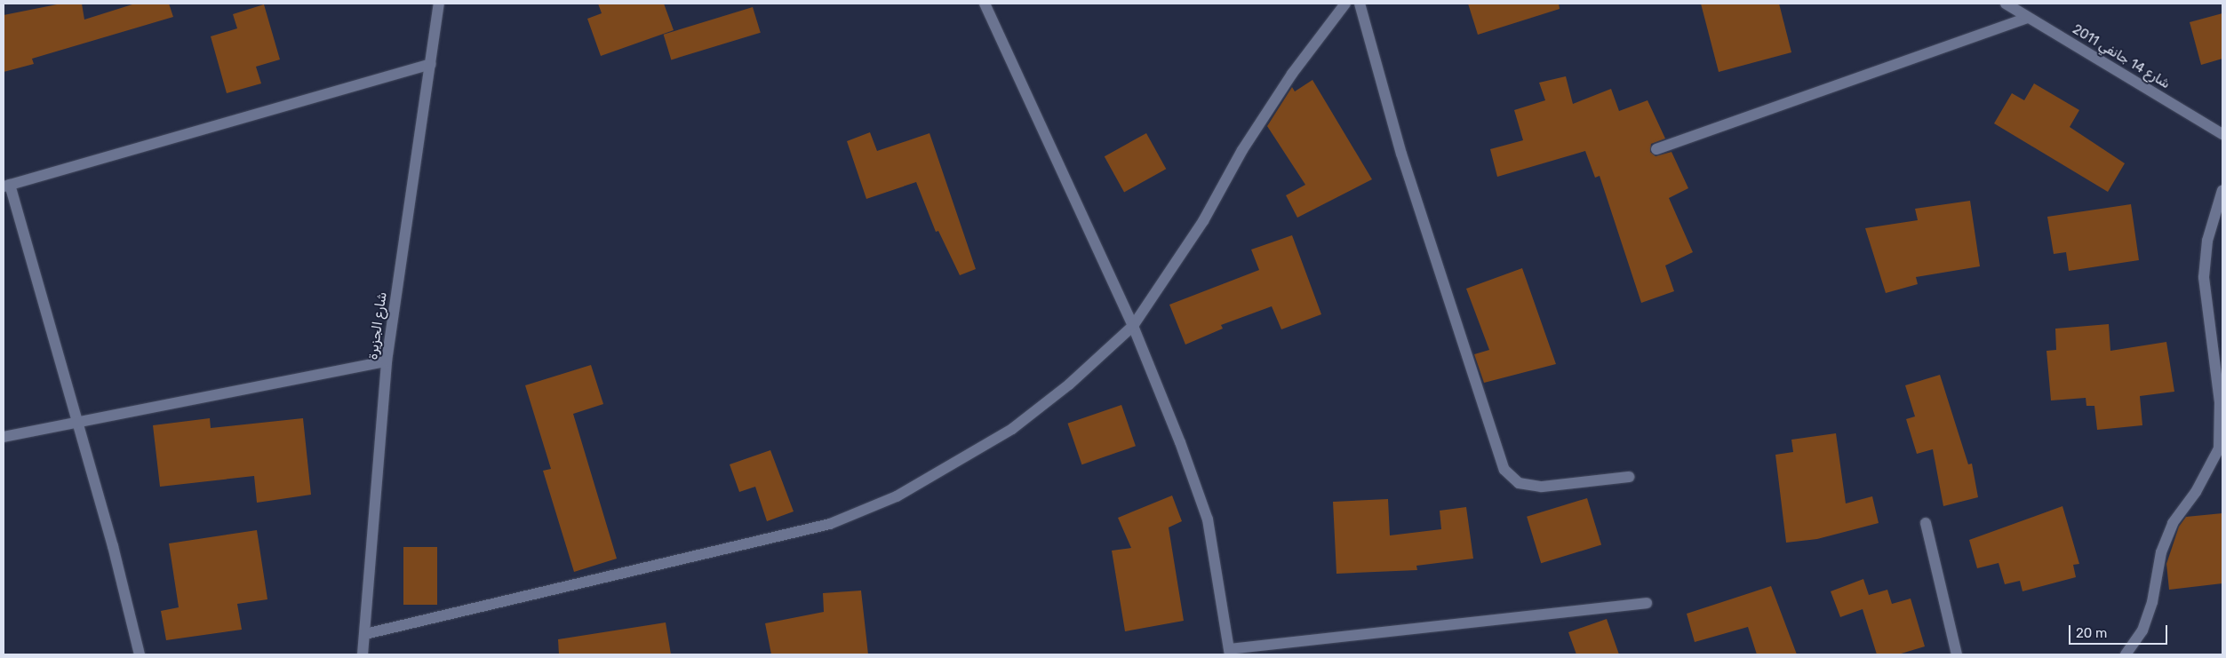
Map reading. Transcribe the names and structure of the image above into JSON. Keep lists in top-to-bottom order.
{
  "streets": {
    "street": ["شارع 14 جانفي 2011", "شارع الجزيرة"]
  },
  "scale_bar": "20 m"
}
